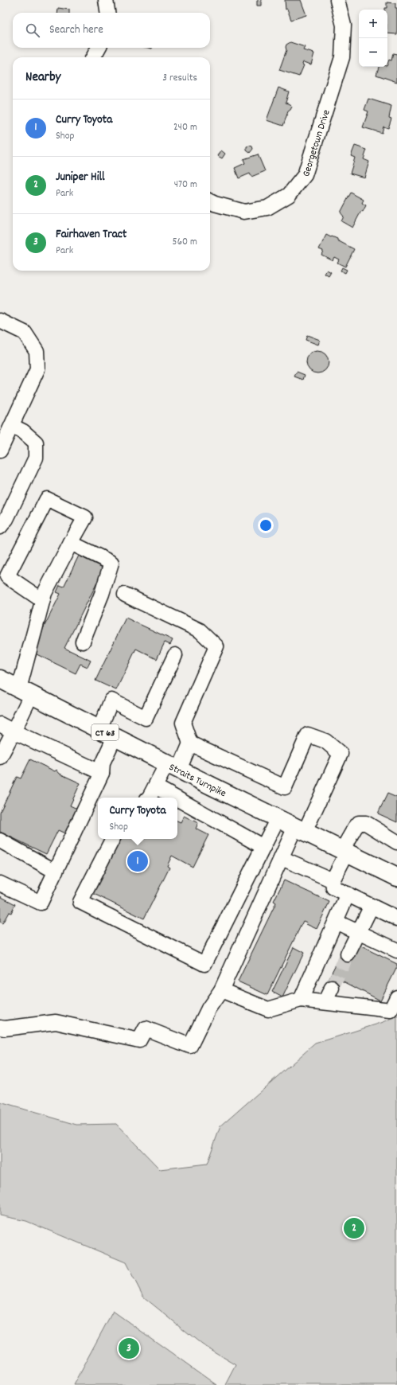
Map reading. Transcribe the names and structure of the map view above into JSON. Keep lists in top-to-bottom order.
{
  "streets": {
    "main road": ["CT 63", "Straits Turnpike"],
    "street": ["Georgetown Drive"]
  },
  "page": {
    "map_buttons": ["+", "−"],
    "search": "Search here",
    "heading": ["Nearby", "3 results"],
    "list": [
      {
        "mark": "1",
        "name": "Curry Toyota",
        "note": "Shop",
        "value": "240 m"
      },
      {
        "mark": "2",
        "name": "Juniper Hill",
        "note": "Park",
        "value": "470 m"
      },
      {
        "mark": "3",
        "name": "Fairhaven Tract",
        "note": "Park",
        "value": "560 m"
      }
    ],
    "popup": ["Curry Toyota", "Shop"],
    "pins": ["1", "2", "3"]
  }
}
